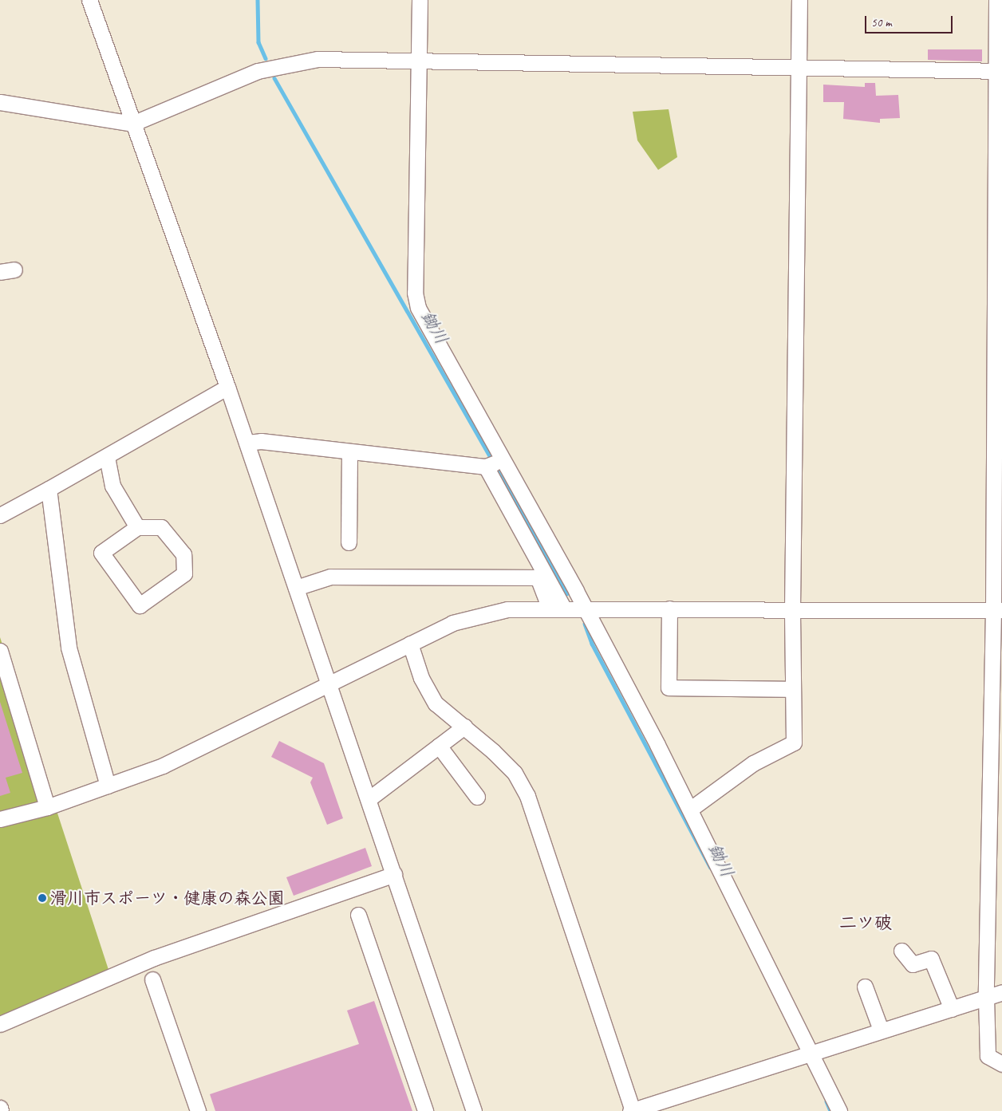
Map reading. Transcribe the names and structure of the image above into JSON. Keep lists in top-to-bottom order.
{
  "districts": ["二ツ破"],
  "water": ["鋤川"],
  "places": ["滑川市スポーツ・健康の森公園"],
  "scale_bar": "50 m"
}
